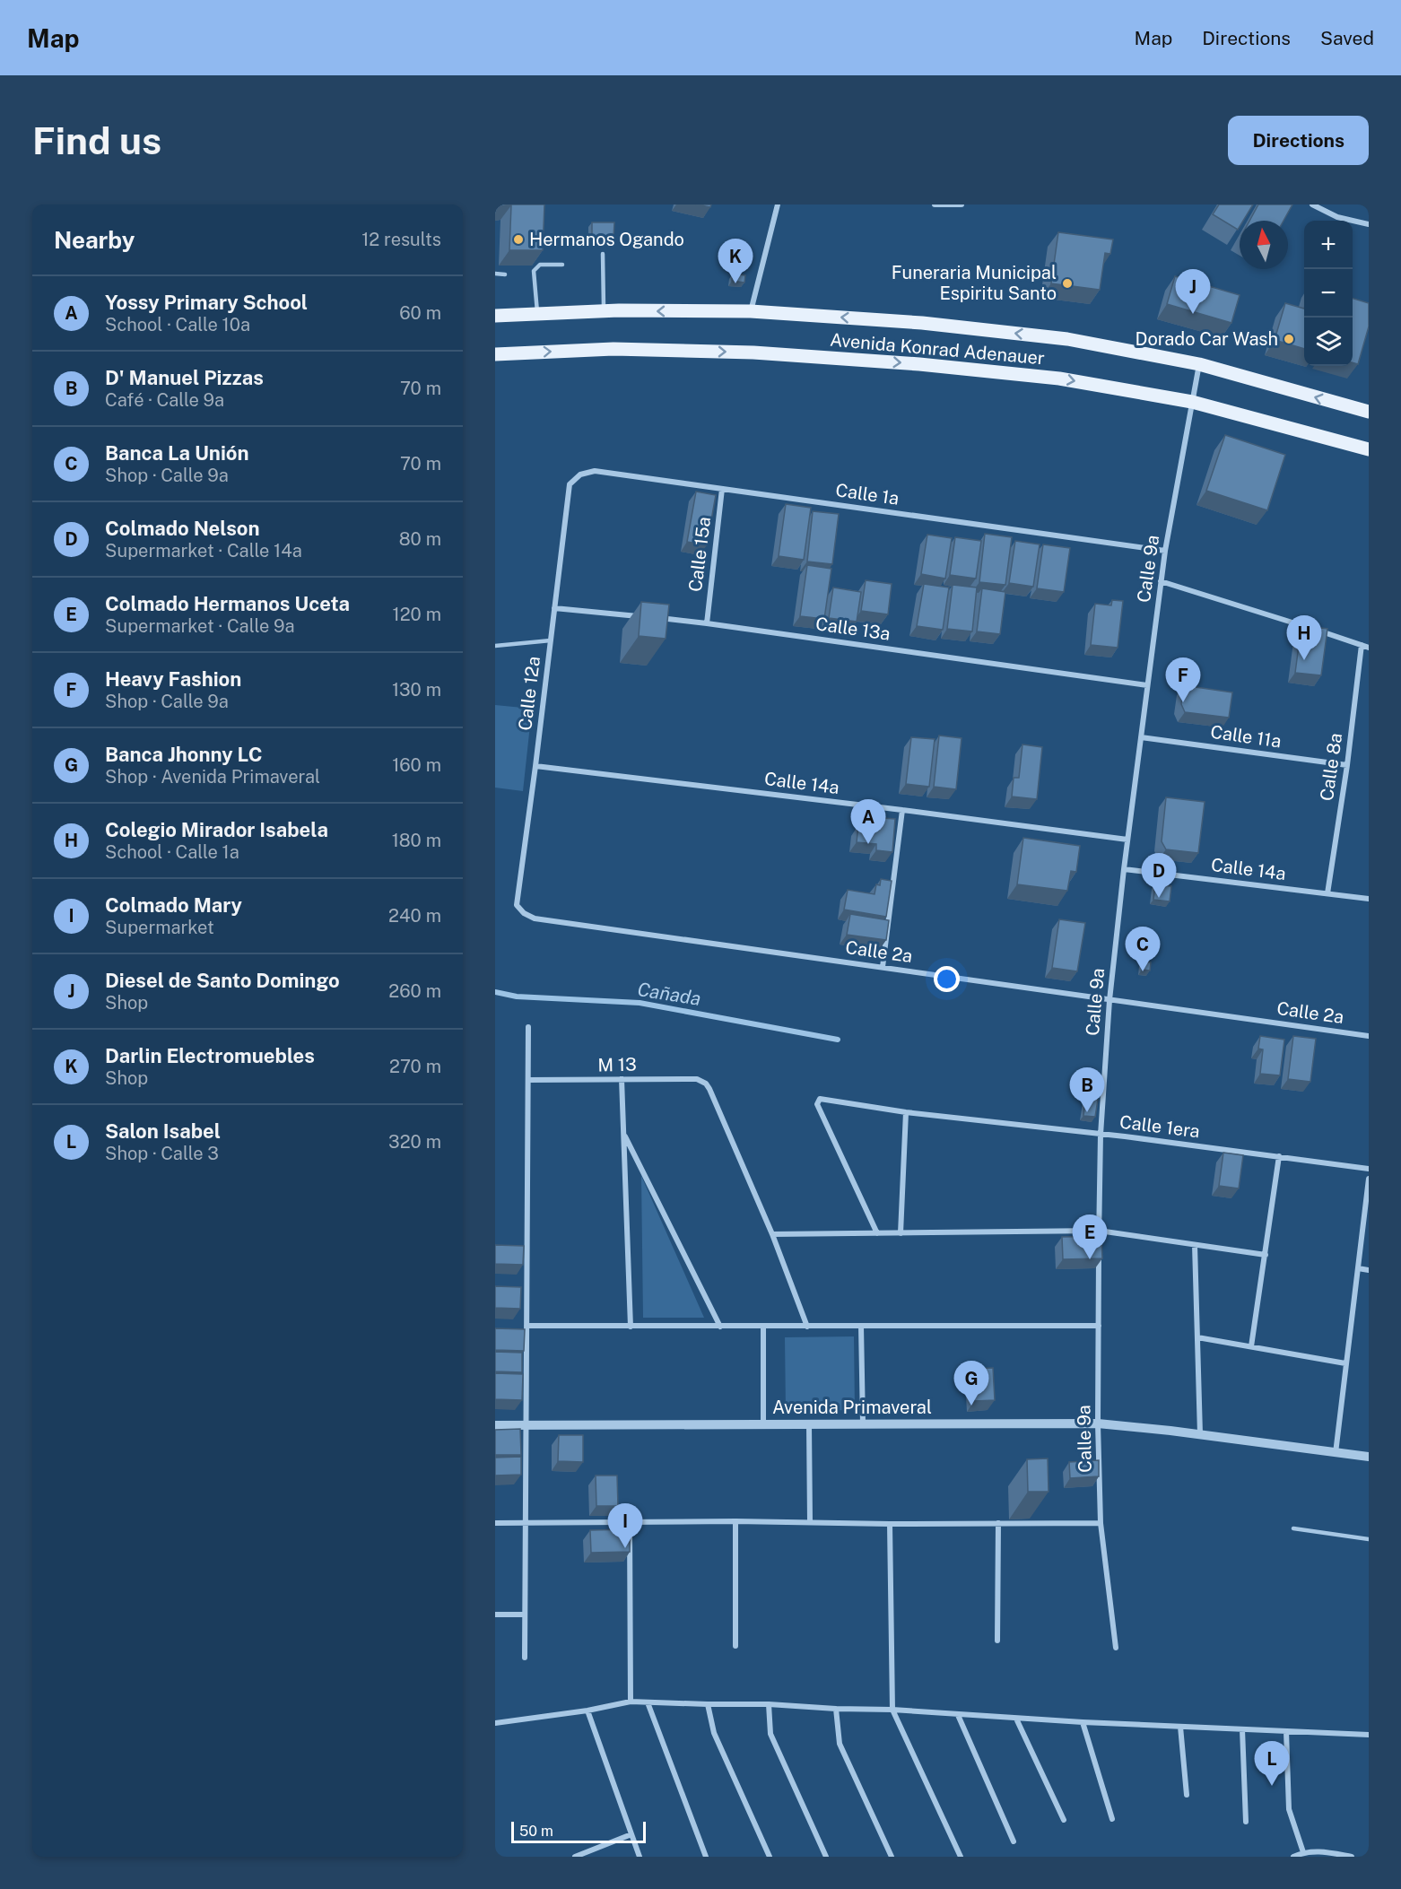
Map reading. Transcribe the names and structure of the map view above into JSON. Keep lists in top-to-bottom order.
{
  "streets": {
    "main road": ["Avenida Konrad Adenauer"],
    "street": [
      "Calle 1a",
      "Calle 15a",
      "Calle 9a",
      "Calle 13a",
      "Calle 12a",
      "Calle 11a",
      "Calle 8a",
      "Calle 14a",
      "Calle 2a",
      "M 13",
      "Calle 1era",
      "Avenida Primaveral"
    ]
  },
  "crossings": [
    ["Avenida Konrad Adenauer", "Calle 9a"],
    ["Calle 1a", "Calle 15a"],
    ["Calle 1a", "Calle 9a"],
    ["Calle 1a", "Calle 12a"],
    ["Calle 15a", "Calle 13a"],
    ["Calle 9a", "Calle 13a"],
    ["Calle 9a", "Calle 11a"],
    ["Calle 9a", "Calle 14a"],
    ["Calle 9a", "Calle 2a"],
    ["Calle 9a", "Calle 1era"],
    ["Calle 9a", "Avenida Primaveral"],
    ["Calle 12a", "Calle 14a"],
    ["Calle 12a", "Calle 2a"],
    ["Calle 11a", "Calle 8a"],
    ["Calle 8a", "Calle 14a"]
  ],
  "water": ["Cañada"],
  "places": ["Hermanos Ogando", "Funeraria Municipal Espiritu Santo", "Dorado Car Wash"],
  "scale_bar": "50 m",
  "north": "top",
  "page": {
    "header": "Map",
    "nav": ["Map", "Directions", "Saved"],
    "buttons": "Directions",
    "title": "Find us",
    "heading": ["Nearby", "12 results"],
    "map_buttons": ["+", "−"],
    "pins": [
      "K",
      "J",
      "H",
      "F",
      "A",
      "D",
      "C",
      "B",
      "E",
      "G",
      "I",
      "L"
    ],
    "list": [
      {
        "mark": "A",
        "name": "Yossy Primary School",
        "note": "School · Calle 10a",
        "value": "60 m"
      },
      {
        "mark": "B",
        "name": "D' Manuel Pizzas",
        "note": "Café · Calle 9a",
        "value": "70 m"
      },
      {
        "mark": "C",
        "name": "Banca La Unión",
        "note": "Shop · Calle 9a",
        "value": "70 m"
      },
      {
        "mark": "D",
        "name": "Colmado Nelson",
        "note": "Supermarket · Calle 14a",
        "value": "80 m"
      },
      {
        "mark": "E",
        "name": "Colmado Hermanos Uceta",
        "note": "Supermarket · Calle 9a",
        "value": "120 m"
      },
      {
        "mark": "F",
        "name": "Heavy Fashion",
        "note": "Shop · Calle 9a",
        "value": "130 m"
      },
      {
        "mark": "G",
        "name": "Banca Jhonny LC",
        "note": "Shop · Avenida Primaveral",
        "value": "160 m"
      },
      {
        "mark": "H",
        "name": "Colegio Mirador Isabela",
        "note": "School · Calle 1a",
        "value": "180 m"
      },
      {
        "mark": "I",
        "name": "Colmado Mary",
        "note": "Supermarket",
        "value": "240 m"
      },
      {
        "mark": "J",
        "name": "Diesel de Santo Domingo",
        "note": "Shop",
        "value": "260 m"
      },
      {
        "mark": "K",
        "name": "Darlin Electromuebles",
        "note": "Shop",
        "value": "270 m"
      },
      {
        "mark": "L",
        "name": "Salon Isabel",
        "note": "Shop · Calle 3",
        "value": "320 m"
      }
    ],
    "scale": "50 m"
  }
}
